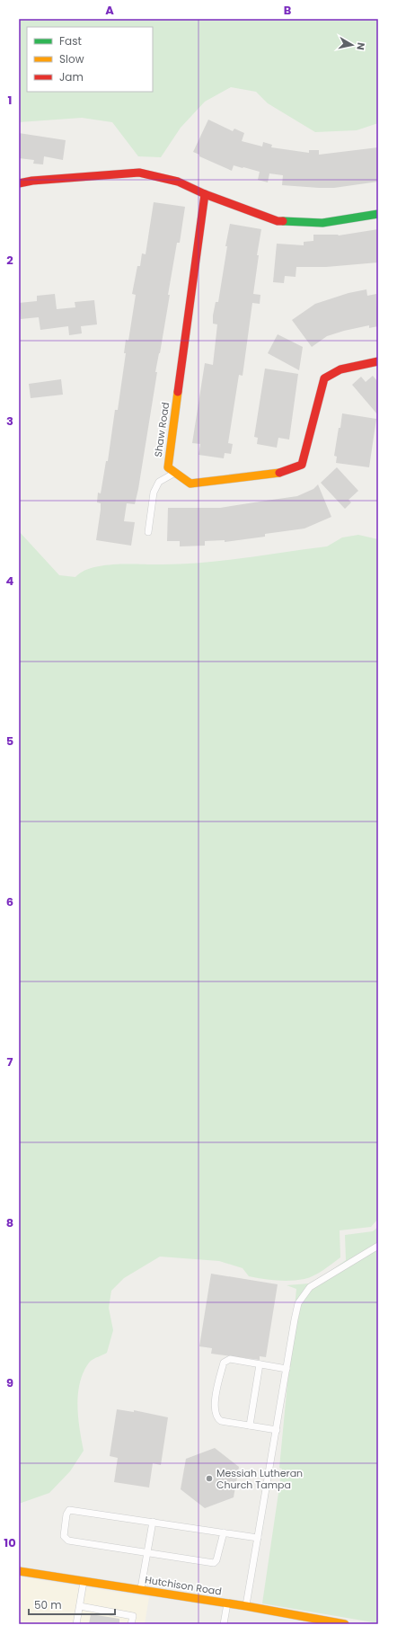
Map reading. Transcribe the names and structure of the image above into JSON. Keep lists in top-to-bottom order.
{
  "streets": {
    "street": ["Shaw Road", "Hutchison Road"]
  },
  "places": ["Messiah Lutheran Church Tampa"],
  "legend": ["Fast", "Slow", "Jam"],
  "scale_bar": "50 m",
  "north": "right",
  "grid": {
    "columns": ["A", "B"],
    "rows": [
      "1",
      "2",
      "3",
      "4",
      "5",
      "6",
      "7",
      "8",
      "9",
      "10"
    ]
  }
}
